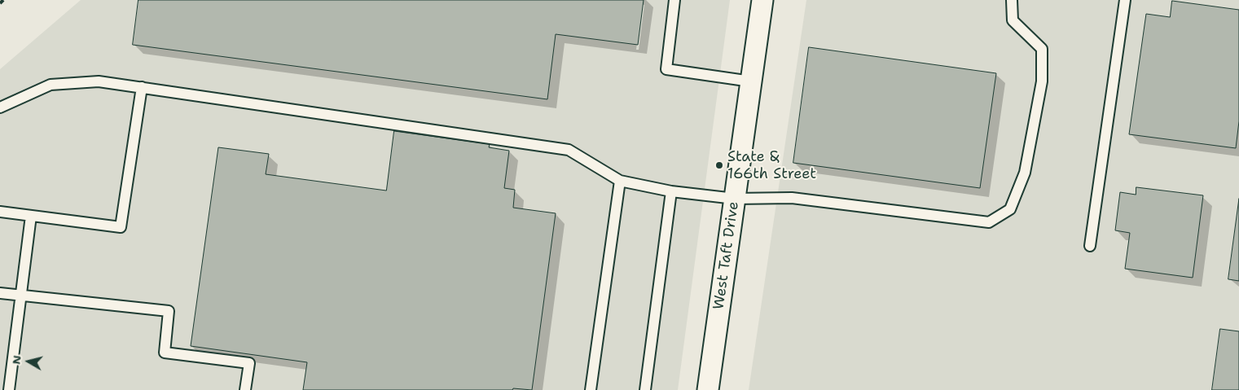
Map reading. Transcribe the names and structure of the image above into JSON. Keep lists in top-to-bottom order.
{
  "streets": {
    "street": ["West Taft Drive"]
  },
  "places": ["State & 166th Street"],
  "north": "left"
}
